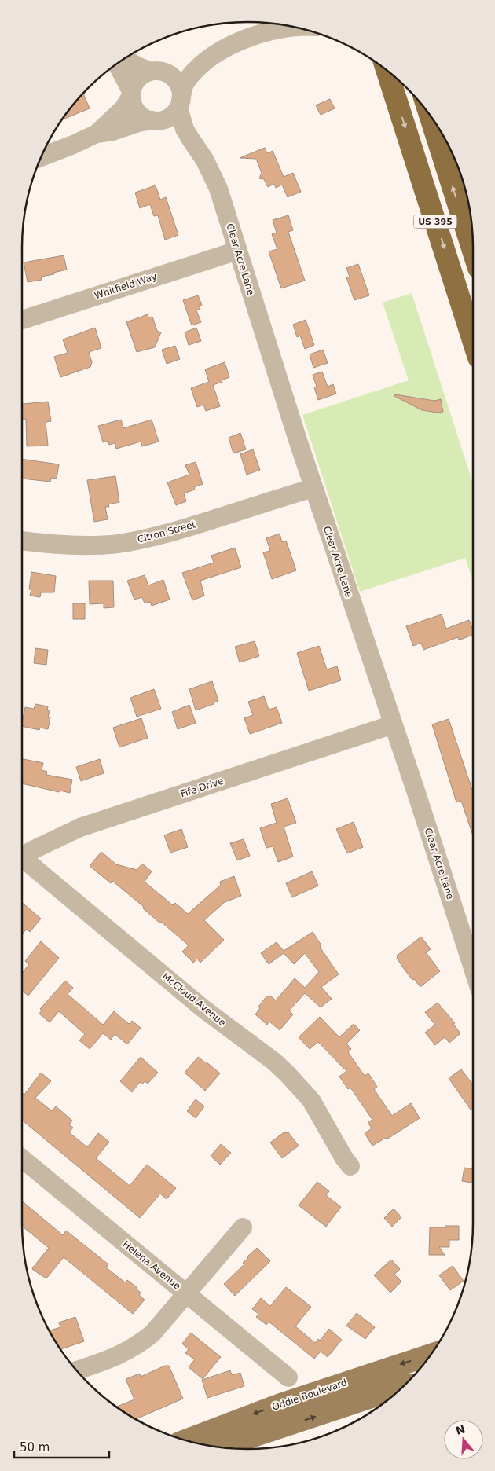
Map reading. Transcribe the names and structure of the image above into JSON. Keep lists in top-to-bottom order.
{
  "streets": {
    "highway": ["US 395"],
    "main road": ["Oddie Boulevard"],
    "street": [
      "Clear Acre Lane",
      "Whitfield Way",
      "Citron Street",
      "Fife Drive",
      "McCloud Avenue",
      "Helena Avenue"
    ]
  },
  "crossings": [
    ["Clear Acre Lane", "Whitfield Way"],
    ["Clear Acre Lane", "Citron Street"],
    ["Clear Acre Lane", "Fife Drive"]
  ],
  "scale_bar": "50 m",
  "north": "top"
}
